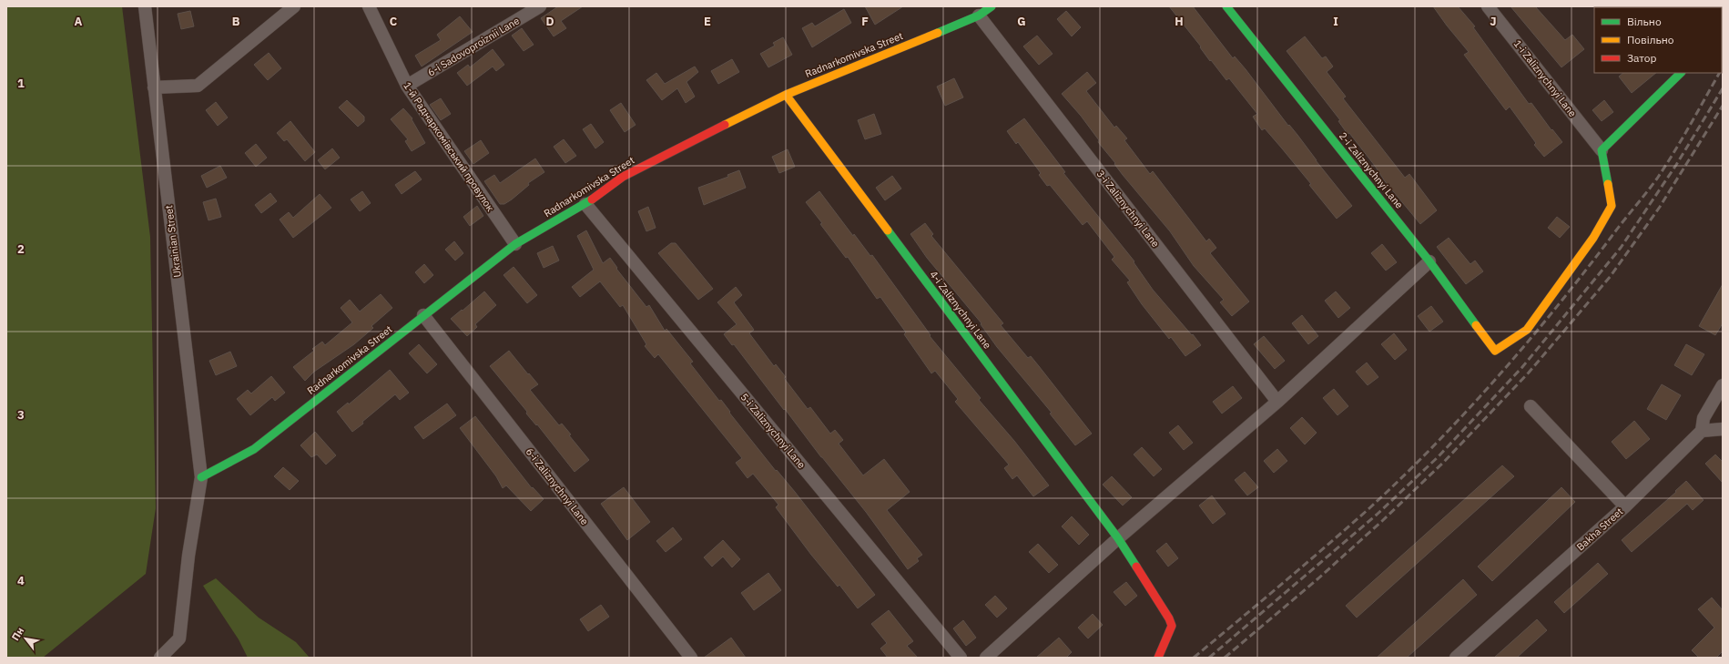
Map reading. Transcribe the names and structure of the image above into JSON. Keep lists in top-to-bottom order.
{
  "streets": {
    "street": [
      "6-i Sadovoproiznii Lane",
      "Radnarkomivska Street",
      "1-i Zaliznychnyi Lane",
      "1-й Раднаркомівський провулок",
      "2-i Zaliznychnyi Lane",
      "3-i Zaliznychnyi Lane",
      "Ukrainian Street",
      "4-i Zaliznychnyi Lane",
      "5-i Zaliznychnyi Lane",
      "6-i Zaliznychnyi Lane",
      "Bakha Street"
    ]
  },
  "crossings": [
    ["6-i Sadovoproiznii Lane", "1-й Раднаркомівський провулок"],
    ["Radnarkomivska Street", "1-й Раднаркомівський провулок"],
    ["Radnarkomivska Street", "3-i Zaliznychnyi Lane"],
    ["Radnarkomivska Street", "Ukrainian Street"],
    ["Radnarkomivska Street", "4-i Zaliznychnyi Lane"],
    ["Radnarkomivska Street", "5-i Zaliznychnyi Lane"],
    ["Radnarkomivska Street", "6-i Zaliznychnyi Lane"],
    ["1-i Zaliznychnyi Lane", "2-i Zaliznychnyi Lane"]
  ],
  "legend": ["Вільно", "Повільно", "Затор"],
  "north": "top left",
  "grid": {
    "columns": [
      "A",
      "B",
      "C",
      "D",
      "E",
      "F",
      "G",
      "H",
      "I",
      "J"
    ],
    "rows": [
      "1",
      "2",
      "3",
      "4"
    ]
  }
}
